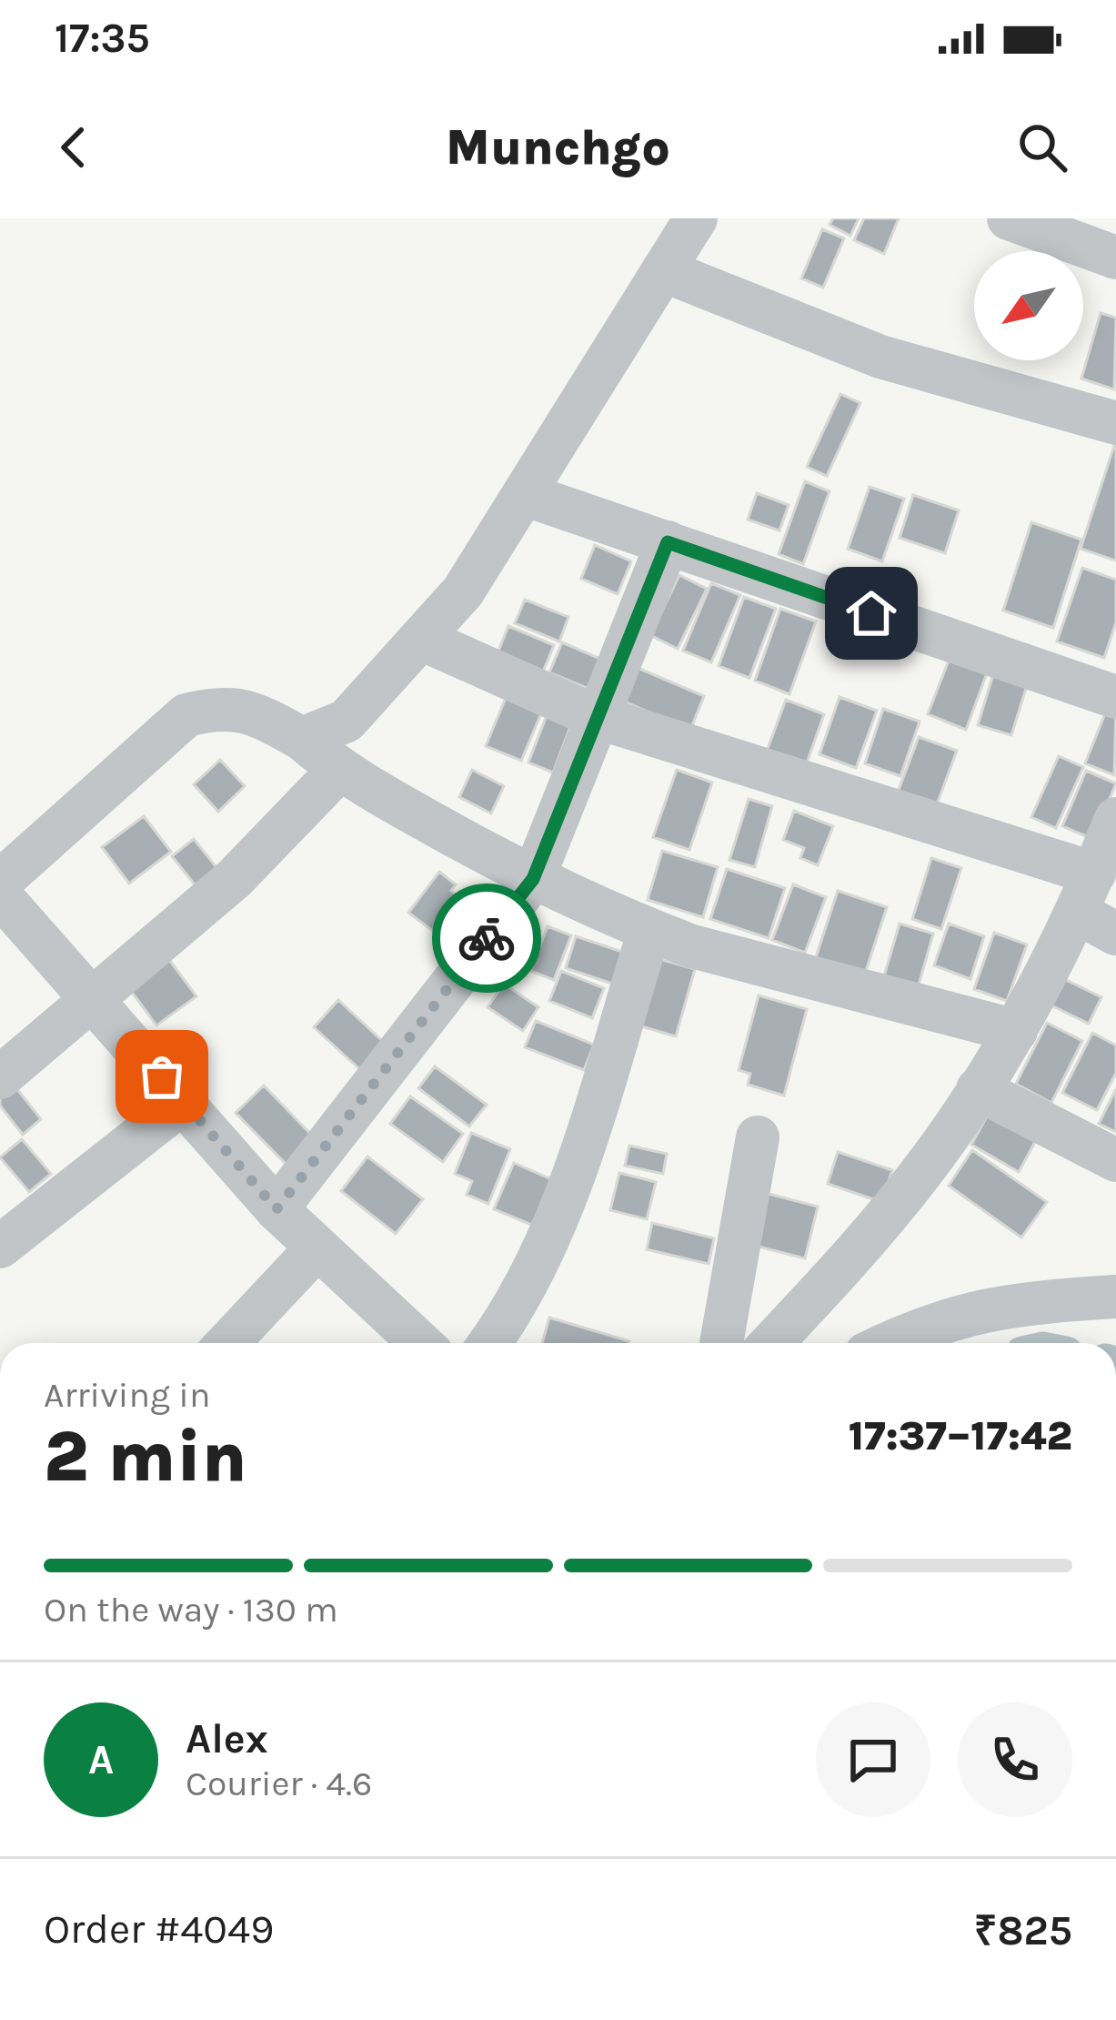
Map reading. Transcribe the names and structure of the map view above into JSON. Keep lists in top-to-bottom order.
{
  "north": "bottom left",
  "page": {
    "status": "17:35",
    "header": "Munchgo",
    "heading": ["2 min", "Arriving in", "17:37–17:42"],
    "panel": [
      "Alex",
      "Courier · 4.6",
      "Order #4049",
      "₹825"
    ],
    "bar": "On the way · 130 m",
    "round": "A"
  }
}
